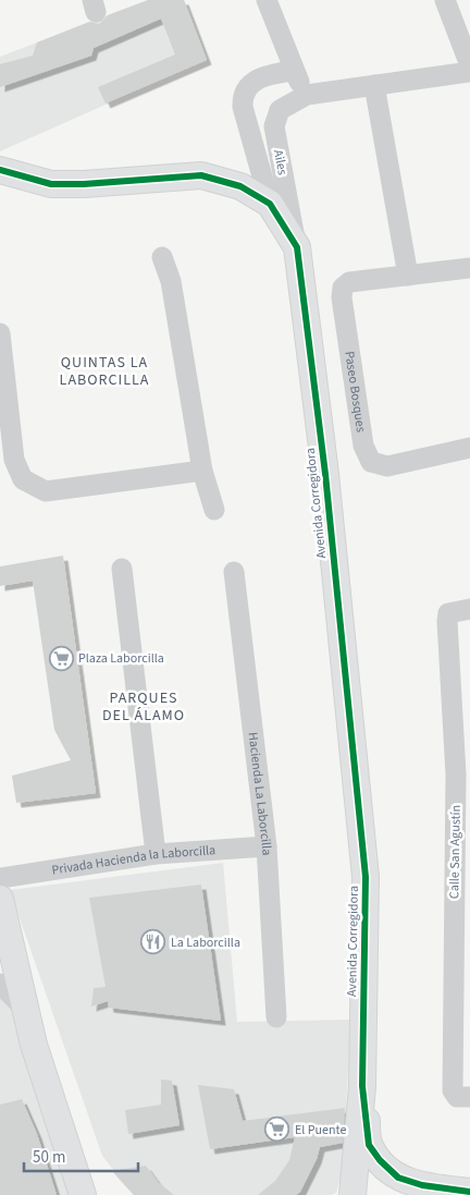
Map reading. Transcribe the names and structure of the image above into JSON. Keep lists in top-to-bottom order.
{
  "streets": {
    "main road": ["Avenida Corregidora"],
    "street": [
      "Ailes",
      "Paseo Bosques",
      "Hacienda La Laborcilla",
      "Calle San Agustín",
      "Privada Hacienda la Laborcilla"
    ]
  },
  "crossings": [
    ["Ailes", "Avenida Corregidora"],
    ["Hacienda La Laborcilla", "Privada Hacienda la Laborcilla"]
  ],
  "districts": ["QUINTAS LA LABORCILLA", "PARQUES DEL ÁLAMO"],
  "places": {
    "supermarket": ["Plaza Laborcilla", "El Puente"],
    "restaurant": ["La Laborcilla"]
  },
  "scale_bar": "50 m"
}
